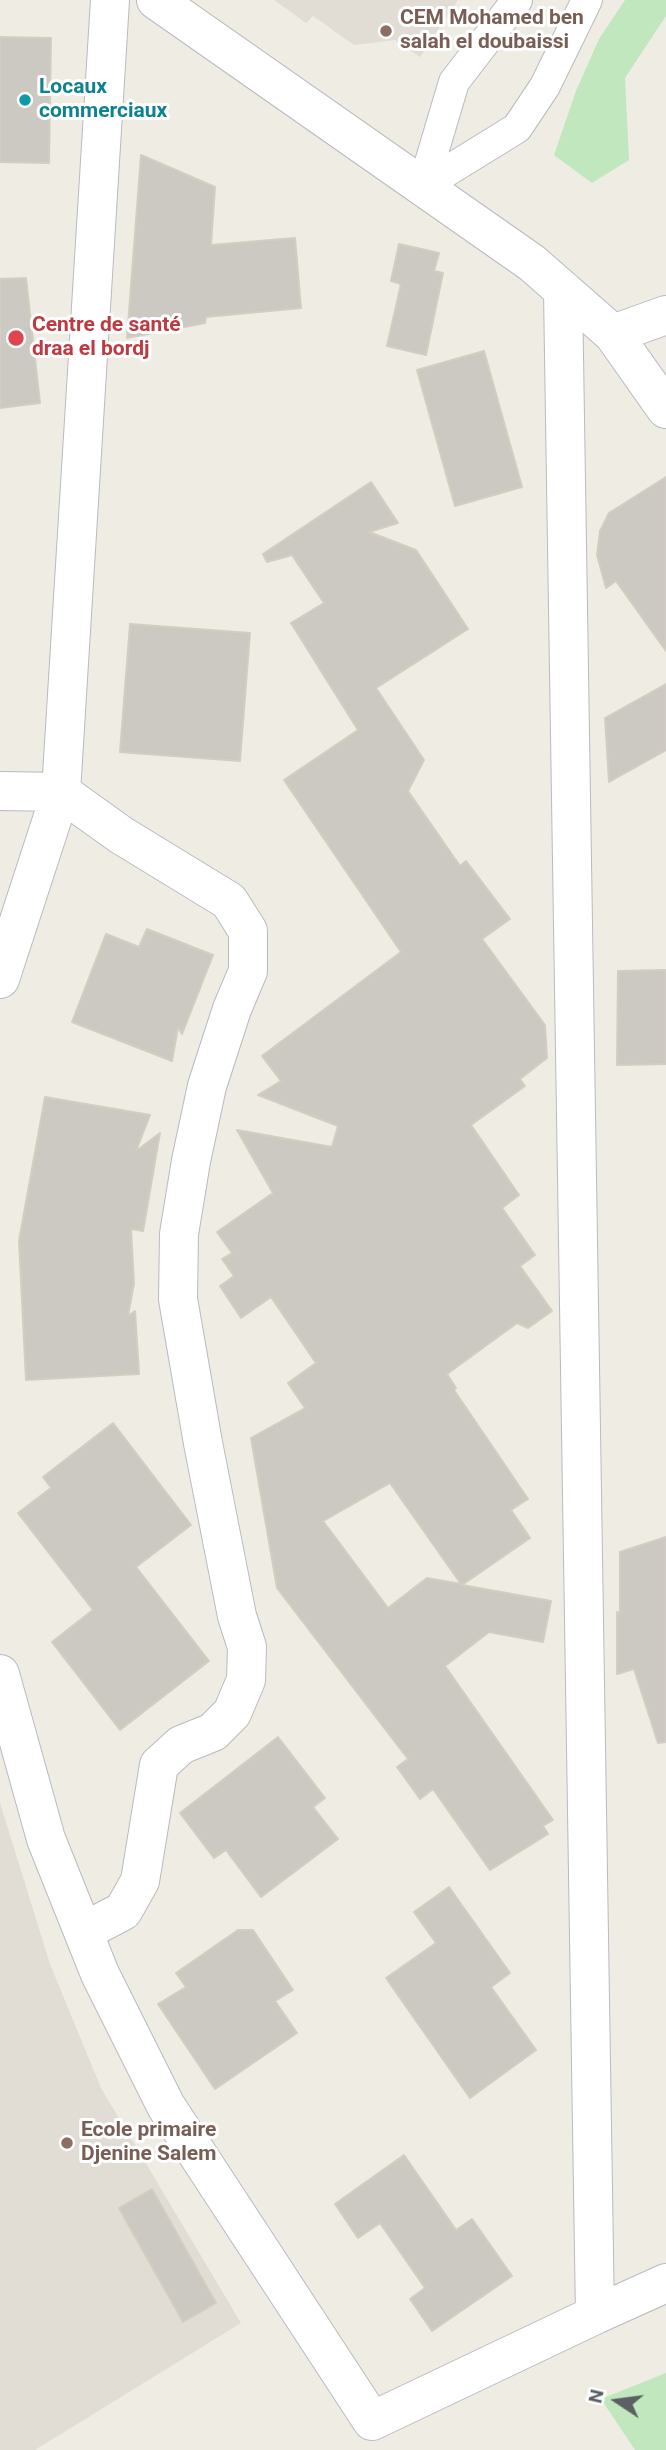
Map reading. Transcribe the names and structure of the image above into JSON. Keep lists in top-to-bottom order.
{
  "places": [
    "CEM Mohamed ben salah el doubaissi",
    "Locaux commerciaux",
    "Centre de santé draa el bordj",
    "Ecole primaire Djenine Salem"
  ],
  "north": "left"
}
